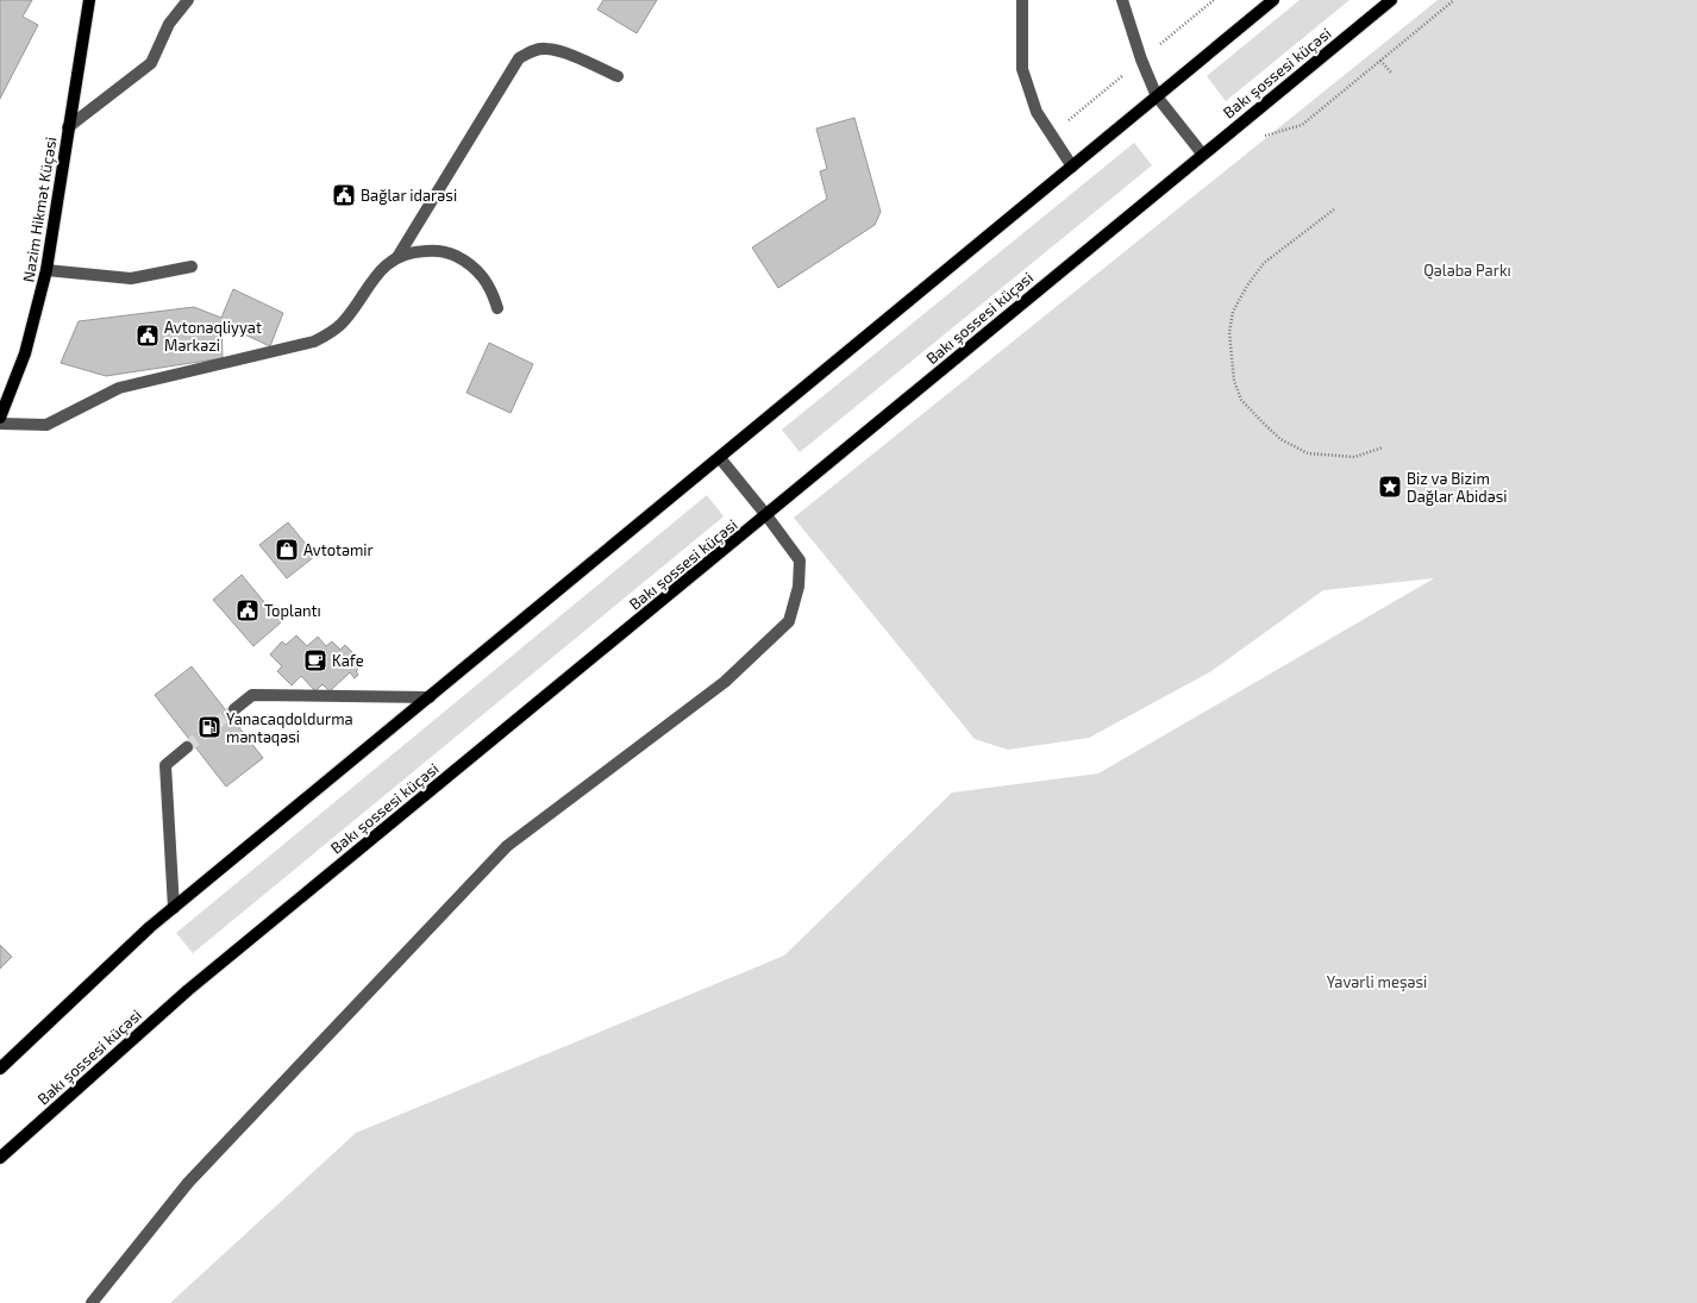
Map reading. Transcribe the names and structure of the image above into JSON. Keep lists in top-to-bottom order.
{
  "streets": {
    "main road": ["Bakı şossesi küçəsi", "Nazim Hikmət Küçəsi"]
  },
  "parks": ["Qələbə Parkı", "Yavərli meşəsi"],
  "places": {
    "public building": ["Bağlar idarəsi", "Avtonəqliyyat Mərkəzi", "Toplantı"],
    "place": ["Biz və Bizim Dağlar Abidəsi"],
    "shop": ["Avtotəmir"],
    "cafe": ["Kafe"],
    "fuel station": ["Yanacaqdoldurma məntəqəsi"]
  }
}
